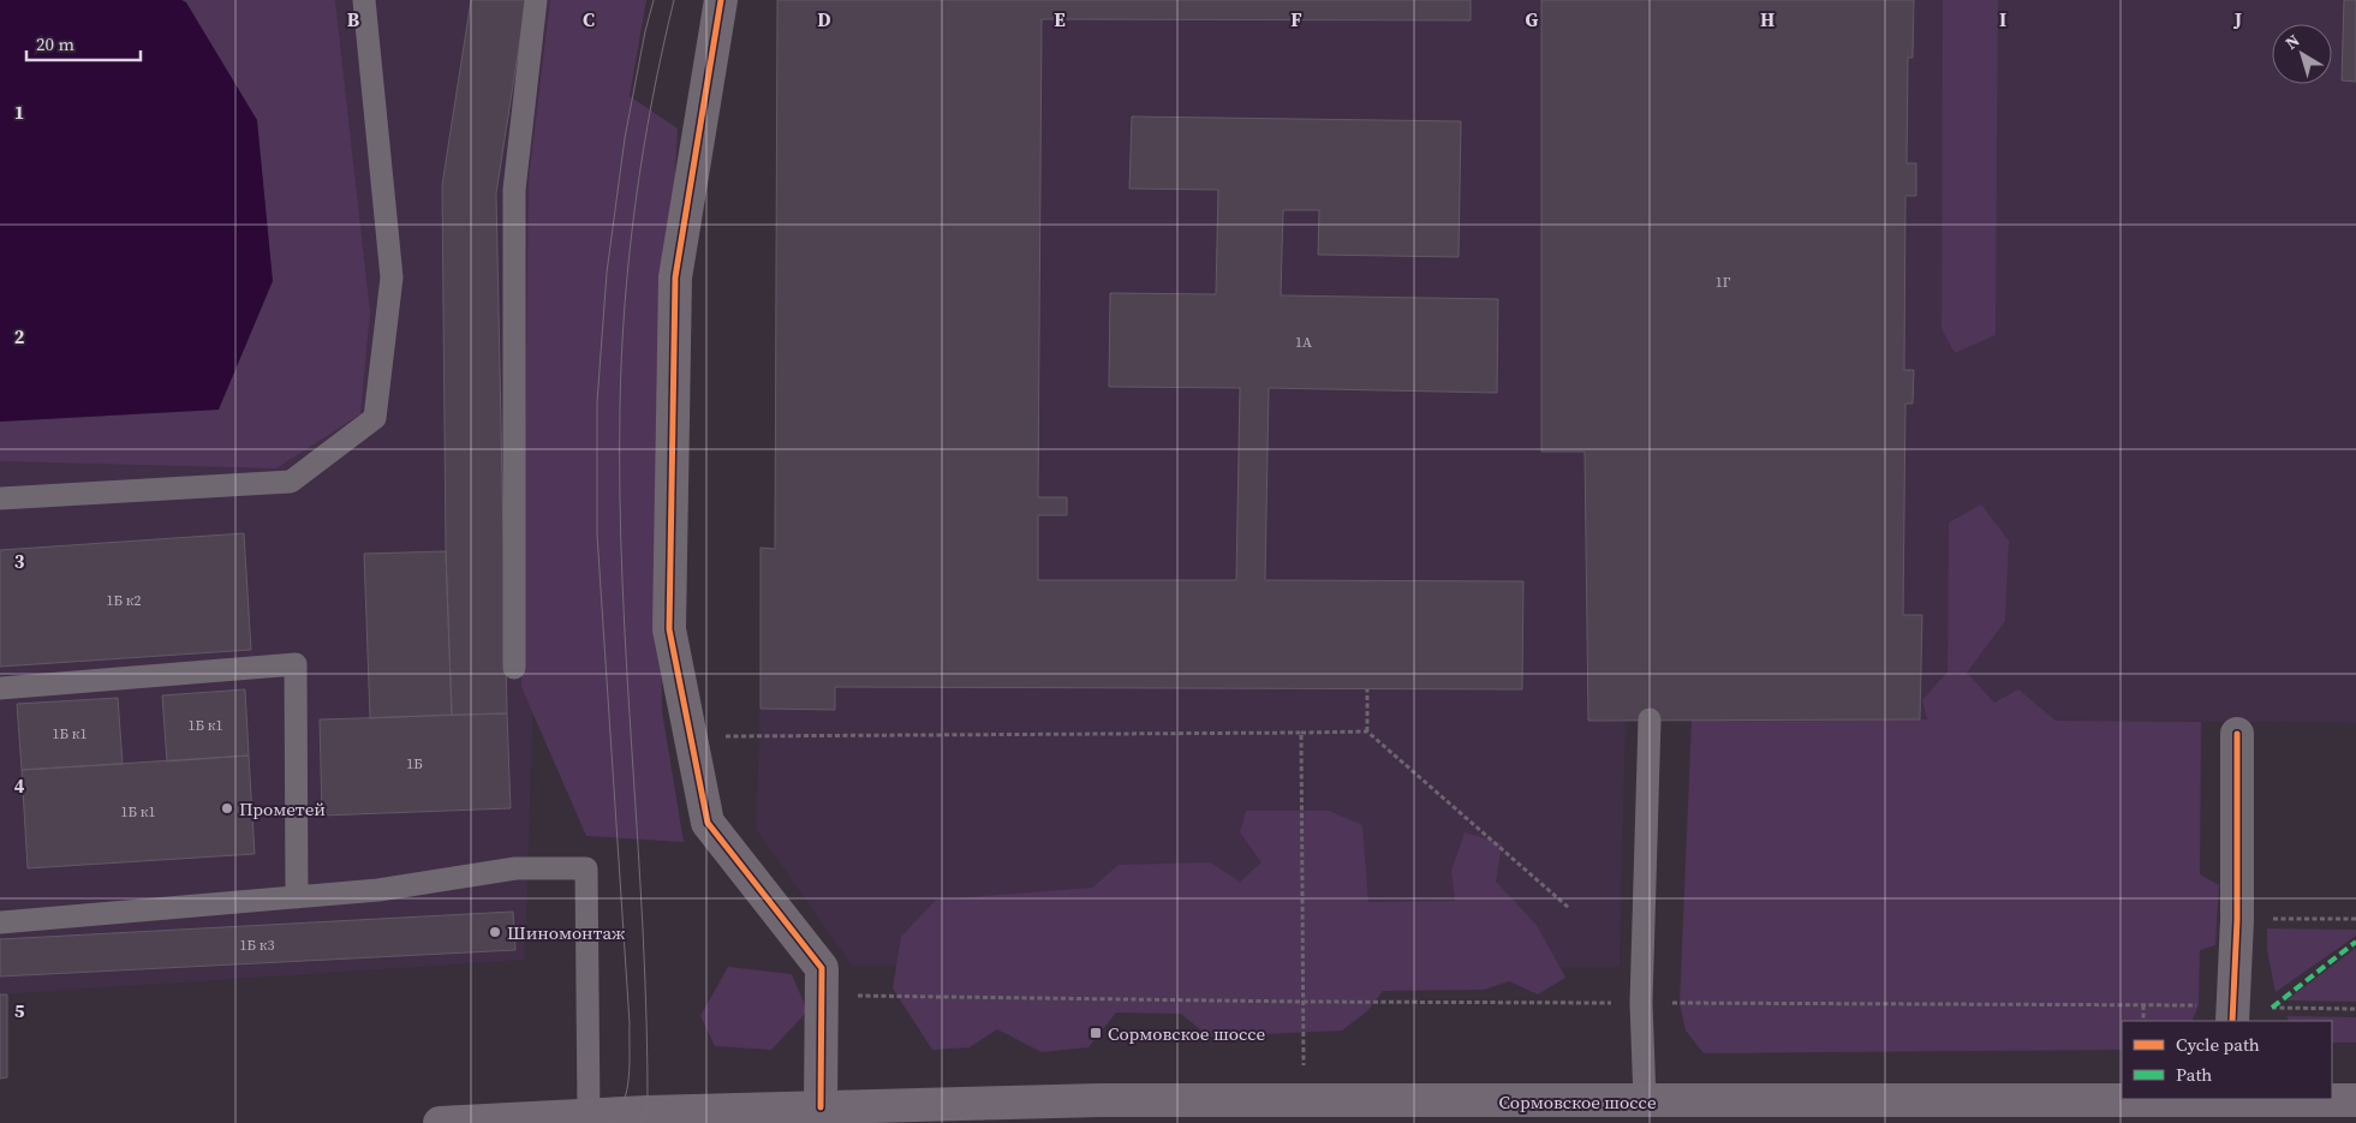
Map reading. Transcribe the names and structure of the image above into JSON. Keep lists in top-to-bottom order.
{
  "streets": {
    "main road": ["Сормовское шоссе"]
  },
  "places": {
    "other": ["Прометей", "Шиномонтаж"],
    "transit": ["Сормовское шоссе"]
  },
  "house_numbers": [
    "1Г",
    "1А",
    "1Б к2",
    "1Б к1",
    "1Б к1",
    "1Б",
    "1Б к1",
    "1Б к3"
  ],
  "legend": ["Cycle path", "Path"],
  "scale_bar": "20 m",
  "north": "top left",
  "grid": {
    "columns": [
      "B",
      "C",
      "D",
      "E",
      "F",
      "G",
      "H",
      "I",
      "J"
    ],
    "rows": [
      "1",
      "2",
      "3",
      "4",
      "5"
    ]
  }
}
